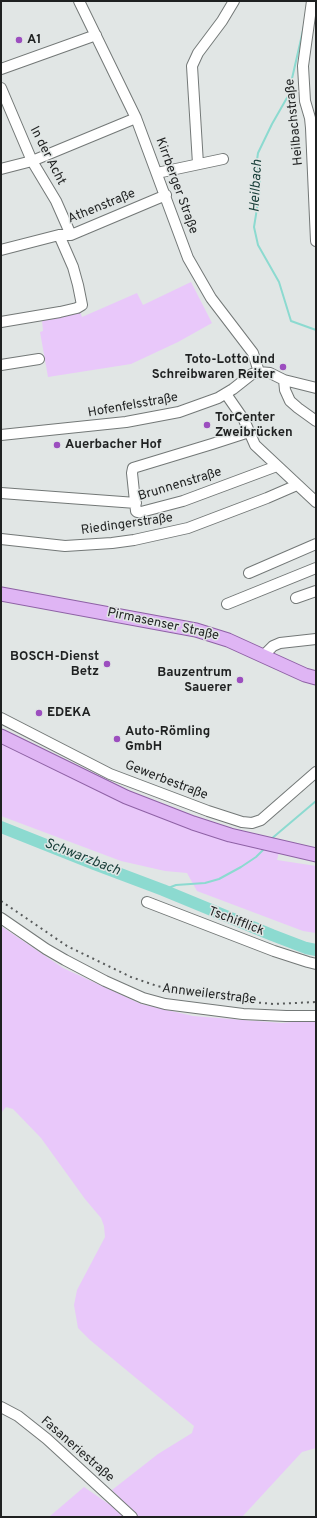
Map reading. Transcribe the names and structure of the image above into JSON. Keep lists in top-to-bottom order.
{
  "streets": {
    "main road": ["Pirmasenser Straße"],
    "street": [
      "Heilbachstraße",
      "In der Acht",
      "Kirrberger Straße",
      "Athenstraße",
      "Hofenfelsstraße",
      "Brunnenstraße",
      "Riedingerstraße",
      "Gewerbestraße",
      "Tschifflick",
      "Annweilerstraße",
      "Fasaneriestraße"
    ]
  },
  "crossings": [
    ["In der Acht", "Athenstraße"],
    ["Kirrberger Straße", "Athenstraße"],
    ["Kirrberger Straße", "Hofenfelsstraße"]
  ],
  "water": ["Heilbach", "Schwarzbach"],
  "places": [
    "A1",
    "Toto-Lotto und Schreibwaren Reiter",
    "TorCenter Zweibrücken",
    "Auerbacher Hof",
    "BOSCH-Dienst Betz",
    "Bauzentrum Sauerer",
    "EDEKA",
    "Auto-Römling GmbH"
  ]
}
